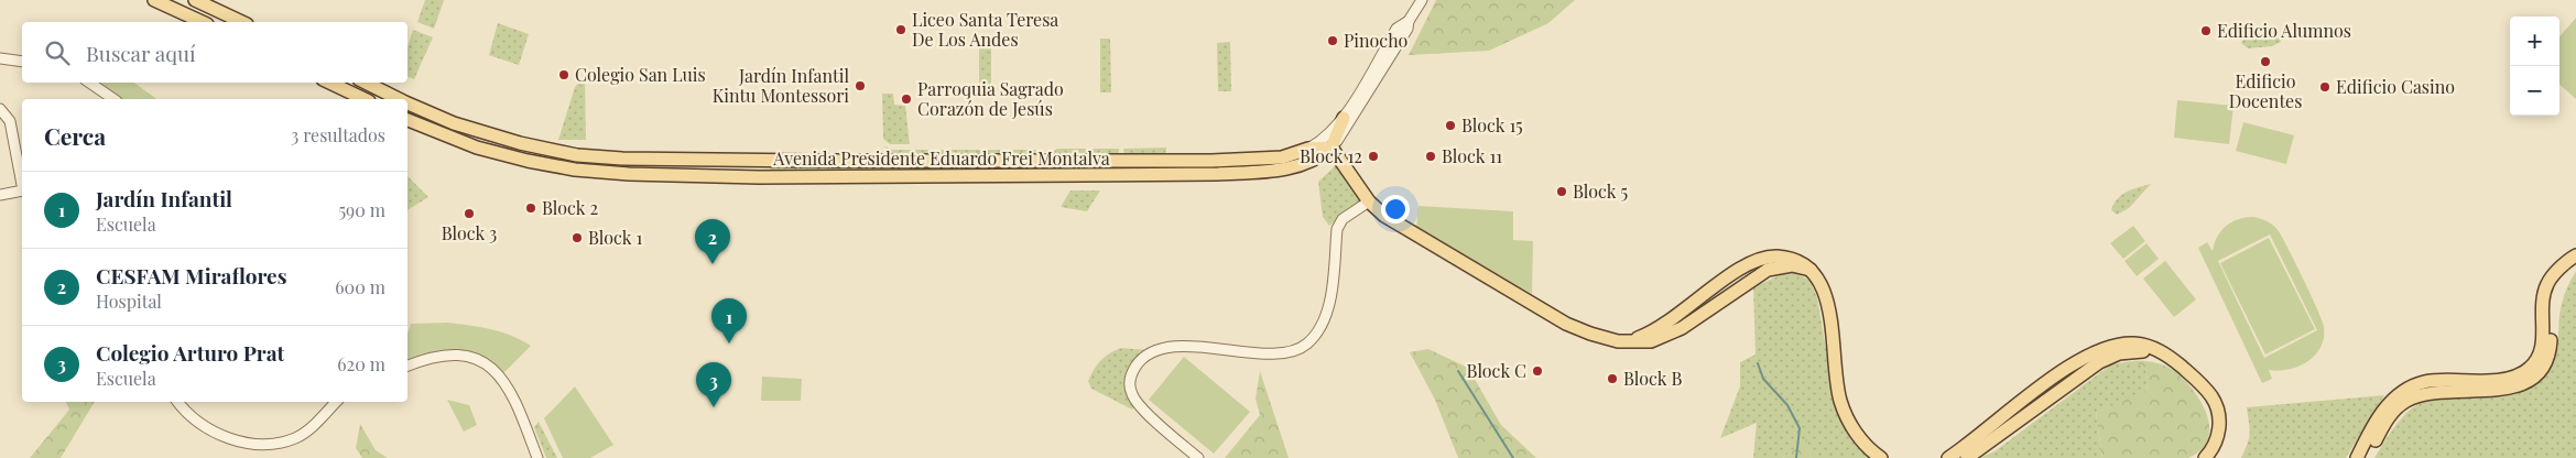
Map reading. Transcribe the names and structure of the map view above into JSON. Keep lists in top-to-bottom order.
{
  "streets": {
    "main road": ["Avenida Presidente Eduardo Frei Montalva"]
  },
  "places": [
    "Liceo Santa Teresa De Los Andes",
    "Edificio Alumnos",
    "Pinocho",
    "Edificio Docentes",
    "Colegio San Luis",
    "Jardín Infantil Kintu Montessori",
    "Edificio Casino",
    "Parroquia Sagrado Corazón de Jesús",
    "Block 15",
    "Block 12",
    "Block 11",
    "Block 5",
    "Block 2",
    "Block 3",
    "Block 1",
    "Block C",
    "Block B"
  ],
  "page": {
    "map_buttons": ["+", "−"],
    "search": "Buscar aquí",
    "heading": ["Cerca", "3 resultados"],
    "list": [
      {
        "mark": "1",
        "name": "Jardín Infantil",
        "note": "Escuela",
        "value": "590 m"
      },
      {
        "mark": "2",
        "name": "CESFAM Miraflores",
        "note": "Hospital",
        "value": "600 m"
      },
      {
        "mark": "3",
        "name": "Colegio Arturo Prat",
        "note": "Escuela",
        "value": "620 m"
      }
    ],
    "pins": ["2", "1", "3"]
  }
}
